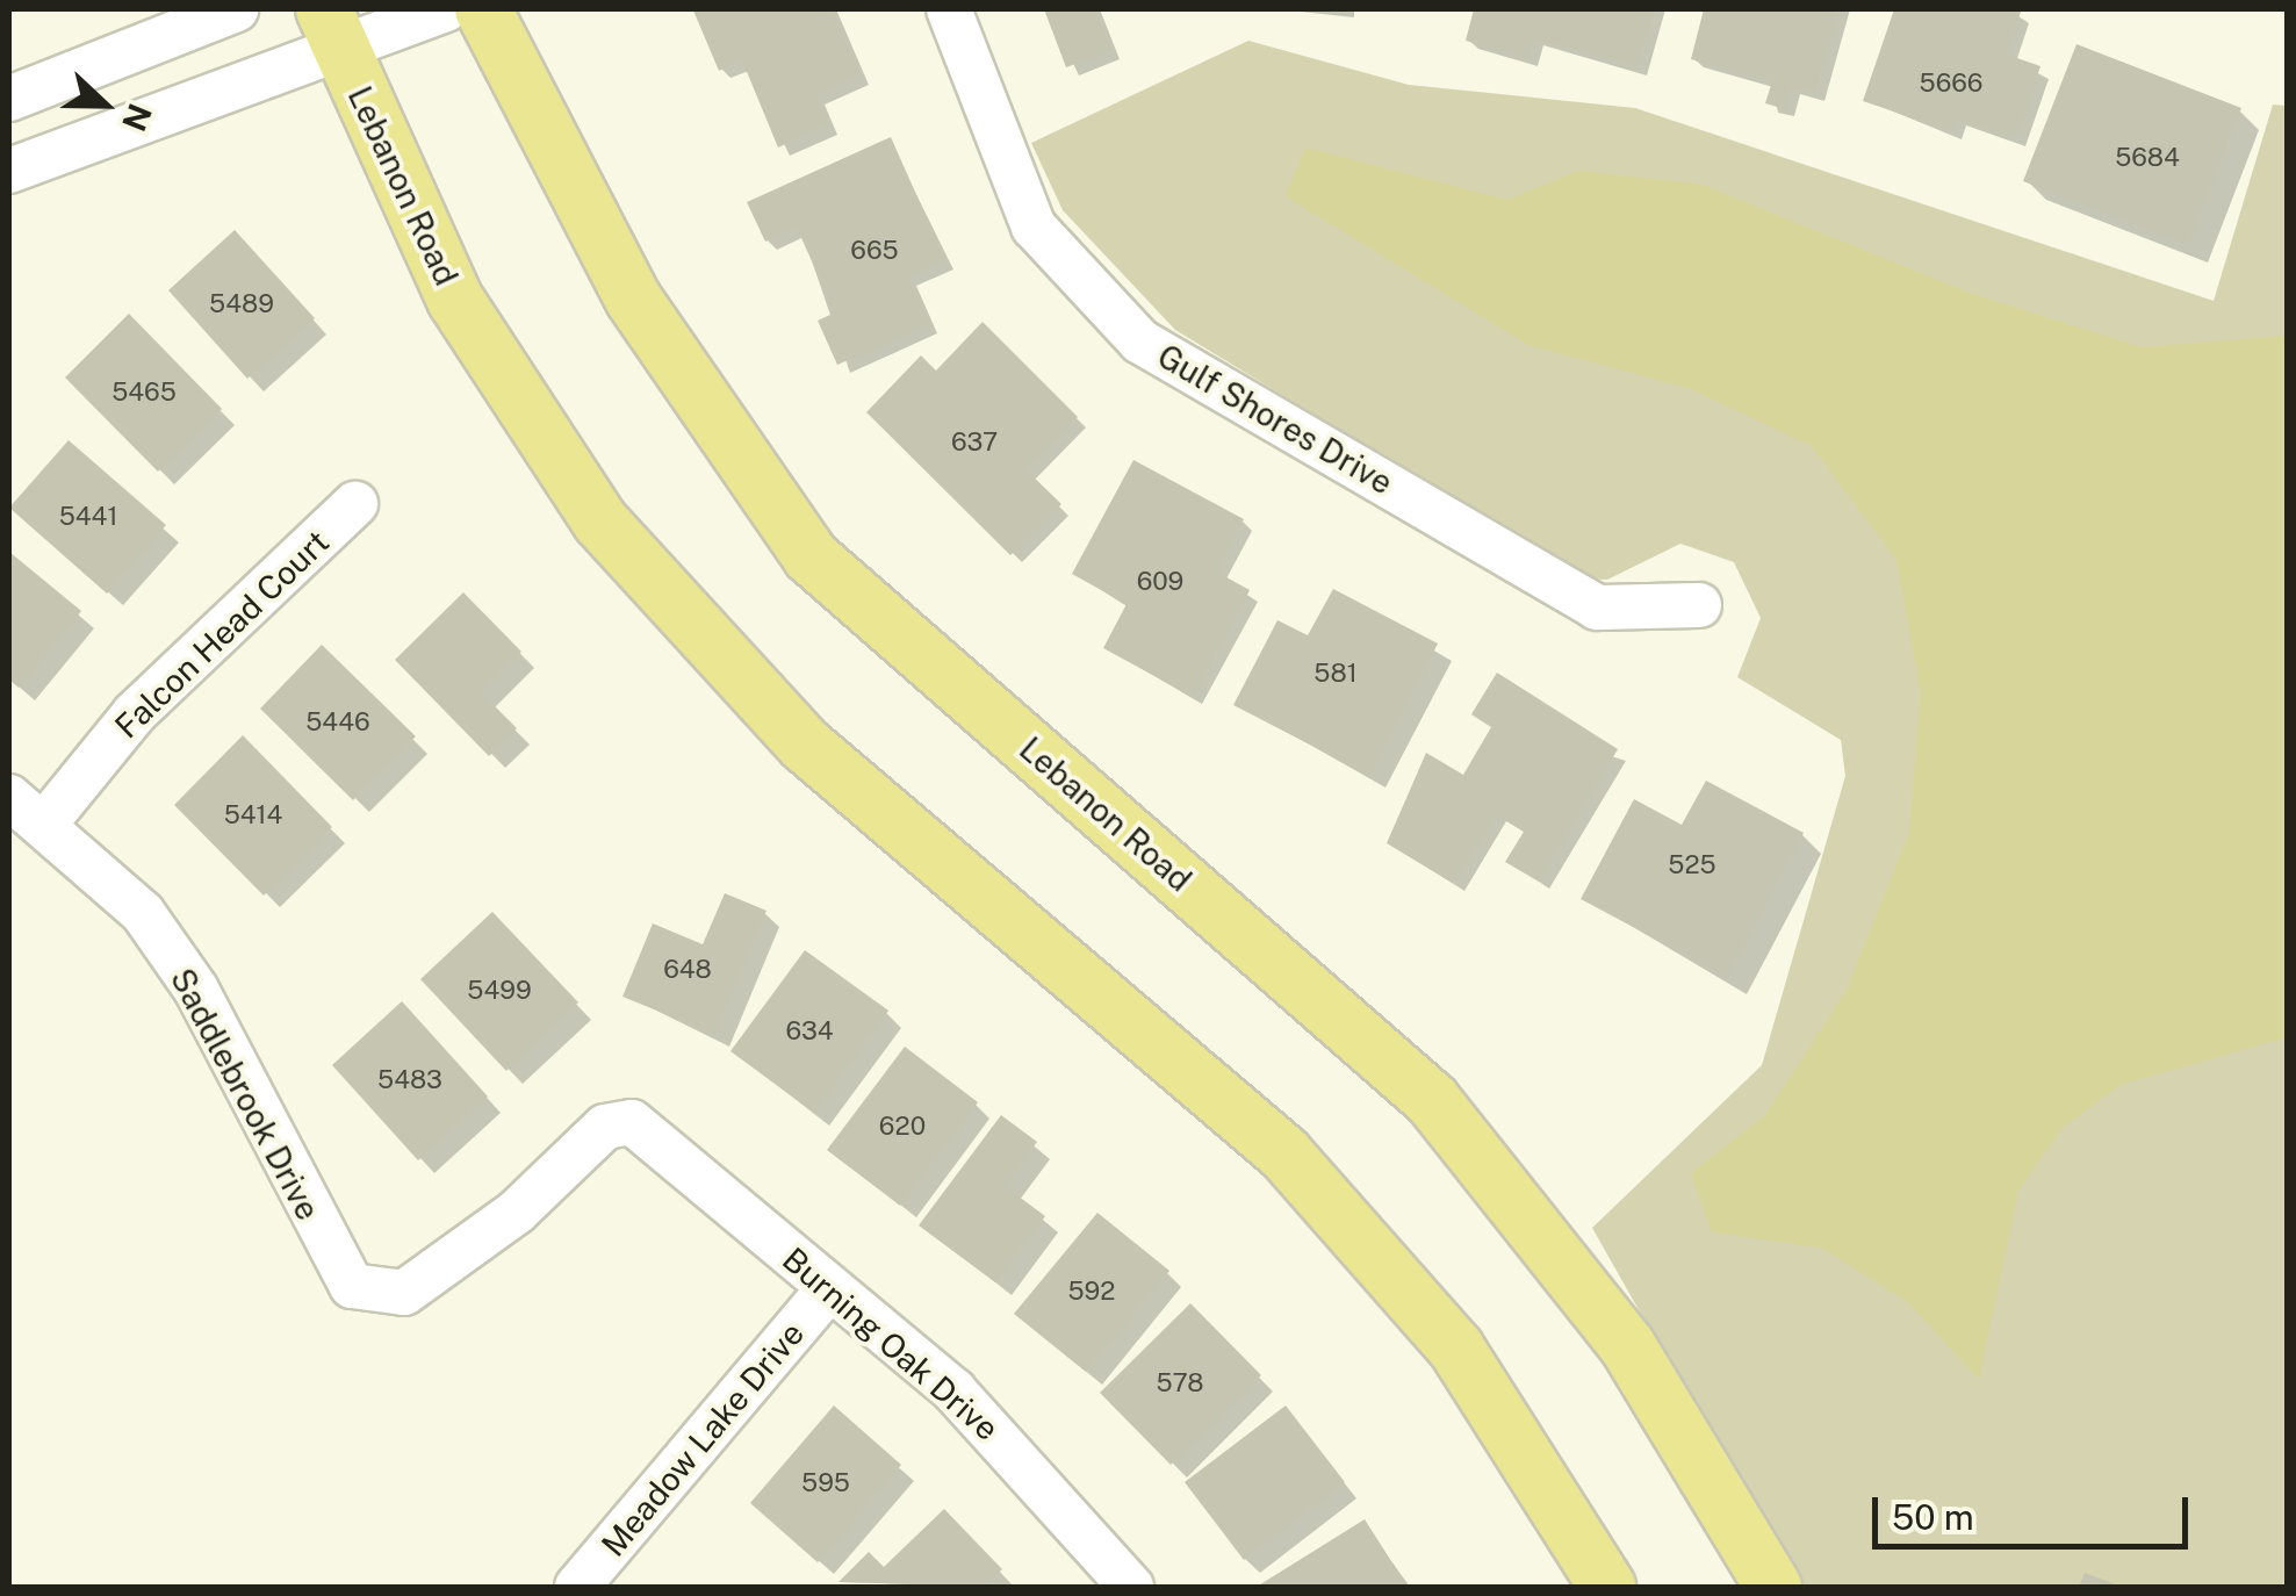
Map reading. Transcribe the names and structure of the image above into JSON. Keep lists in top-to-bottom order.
{
  "streets": {
    "main road": ["Lebanon Road"],
    "street": [
      "Gulf Shores Drive",
      "Falcon Head Court",
      "Saddlebrook Drive",
      "Burning Oak Drive",
      "Meadow Lake Drive"
    ]
  },
  "crossings": [
    ["Falcon Head Court", "Saddlebrook Drive"],
    ["Saddlebrook Drive", "Burning Oak Drive"],
    ["Burning Oak Drive", "Meadow Lake Drive"]
  ],
  "house_numbers": [
    "5666",
    "5684",
    "665",
    "5489",
    "5465",
    "637",
    "5441",
    "609",
    "581",
    "5446",
    "5414",
    "525",
    "648",
    "5499",
    "634",
    "5483",
    "620",
    "592",
    "578",
    "595"
  ],
  "scale_bar": "50 m",
  "north": "right"
}
